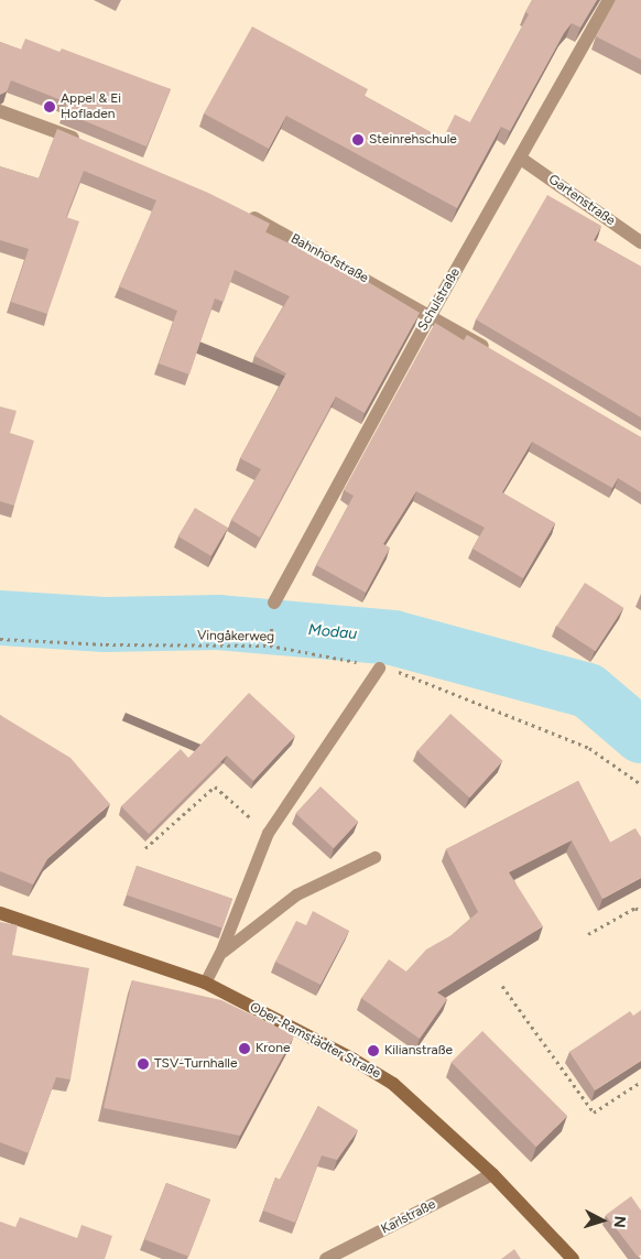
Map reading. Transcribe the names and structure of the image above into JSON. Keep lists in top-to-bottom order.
{
  "streets": {
    "main road": ["Ober-Ramstädter Straße"],
    "street": [
      "Gartenstraße",
      "Bahnhofstraße",
      "Schulstraße",
      "Karlstraße"
    ],
    "path": ["Vingåkerweg"]
  },
  "crossings": [
    ["Gartenstraße", "Schulstraße"],
    ["Bahnhofstraße", "Schulstraße"],
    ["Ober-Ramstädter Straße", "Karlstraße"]
  ],
  "water": ["Modau"],
  "places": [
    "Appel & Ei Hofladen",
    "Steinrehschule",
    "Krone",
    "Kilianstraße",
    "TSV-Turnhalle"
  ],
  "north": "right"
}
